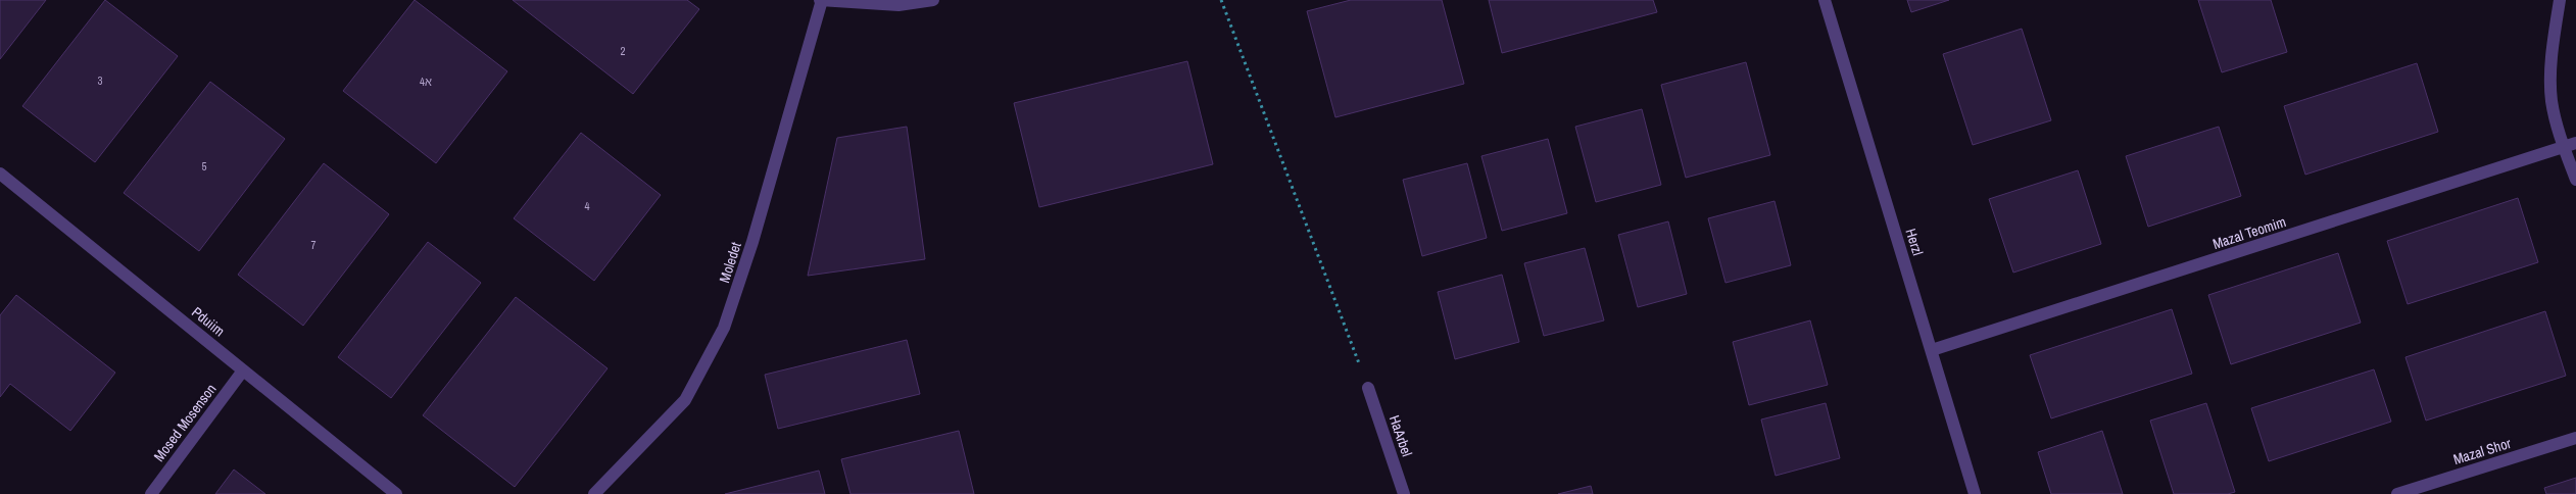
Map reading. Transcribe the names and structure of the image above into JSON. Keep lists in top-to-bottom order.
{
  "streets": {
    "street": [
      "Mazal Teomim",
      "Herzl",
      "Moledet",
      "Pduiim",
      "Mosed Mosenson",
      "HaArbel",
      "Mazal Shor"
    ]
  },
  "crossings": [
    ["Mazal Teomim", "Herzl"],
    ["Pduiim", "Mosed Mosenson"]
  ],
  "house_numbers": [
    "2",
    "3",
    "4א",
    "5",
    "4",
    "7"
  ]
}
